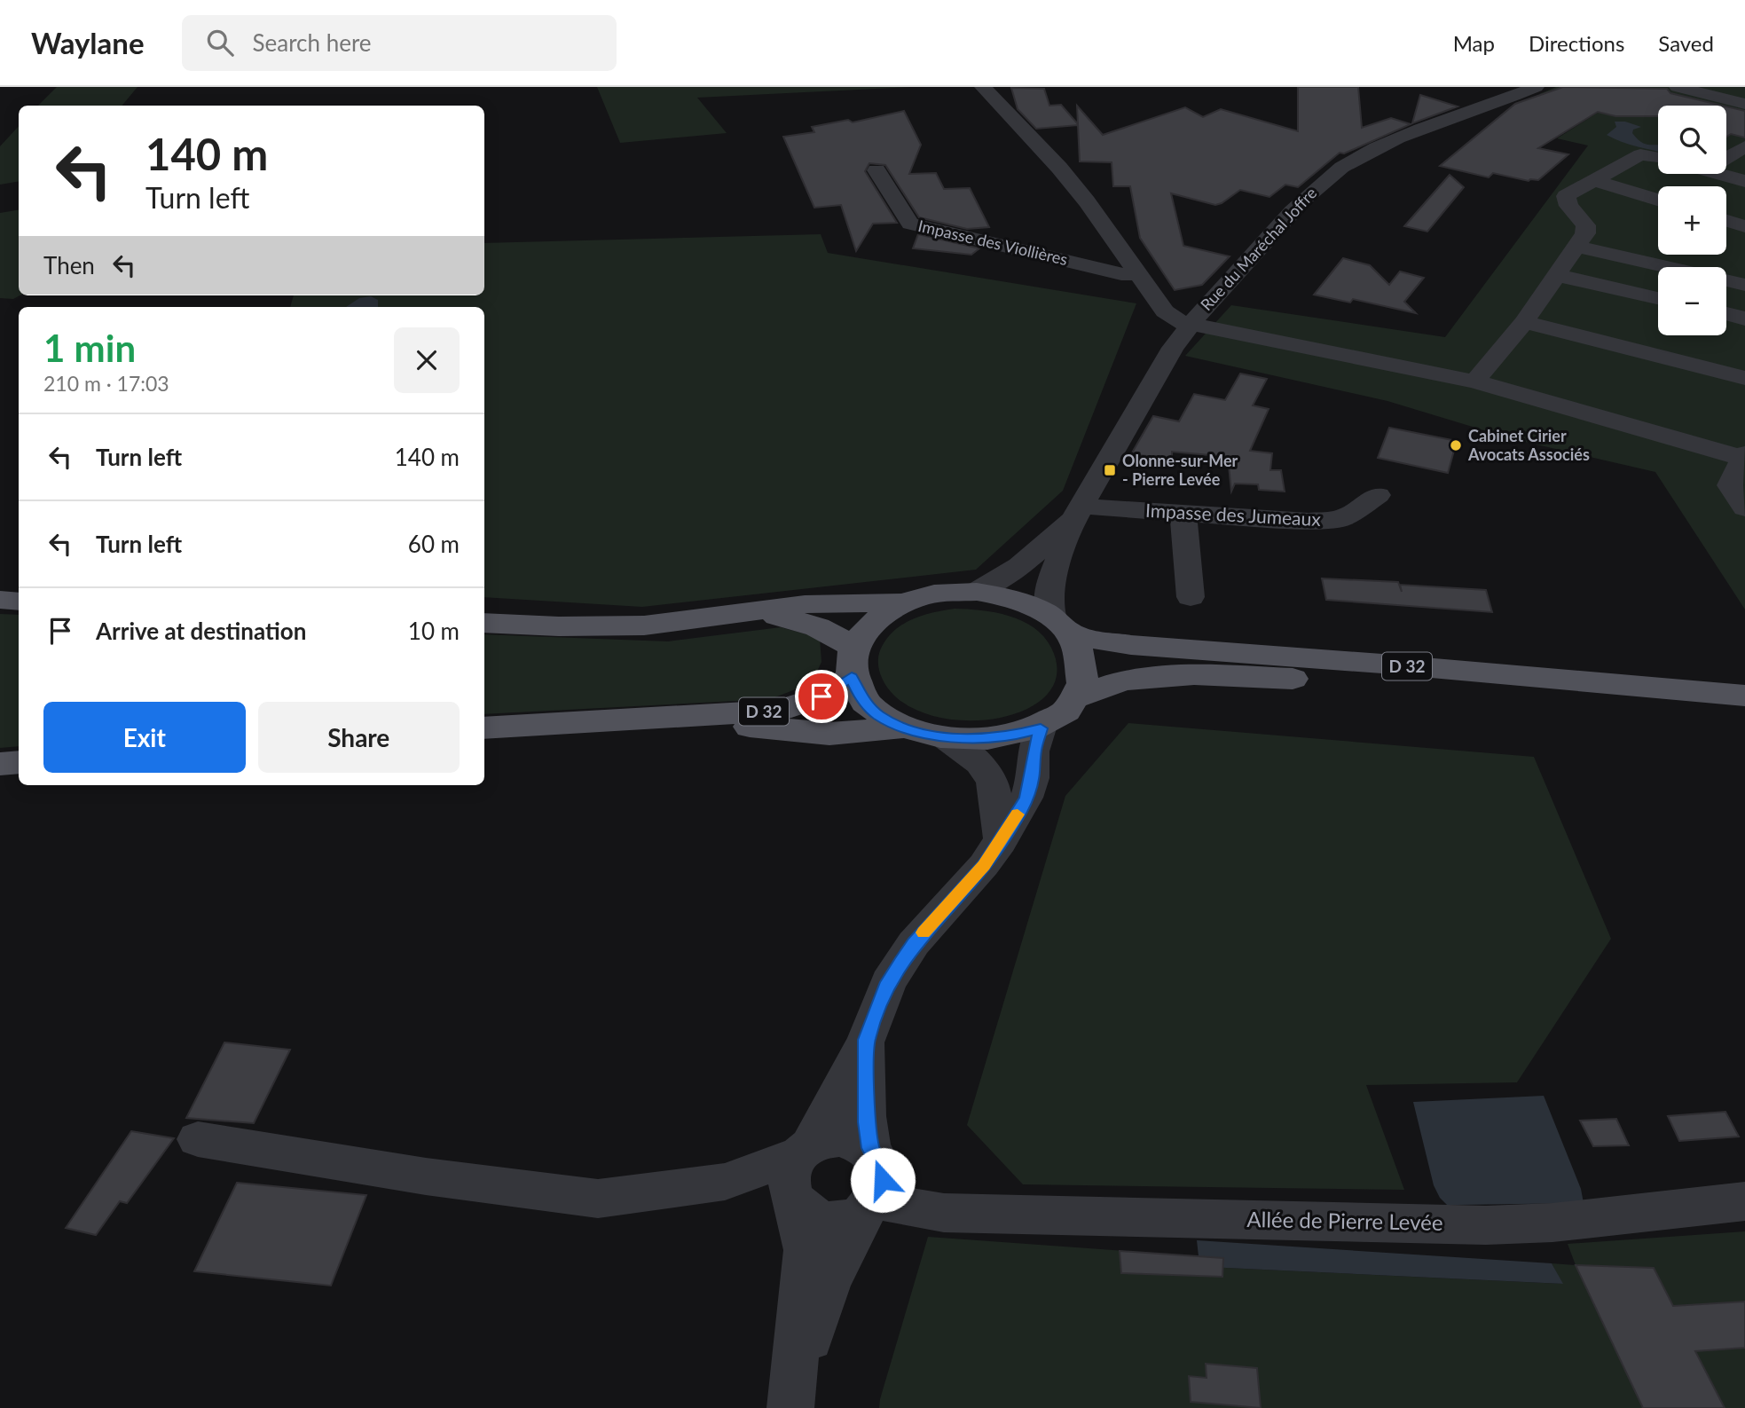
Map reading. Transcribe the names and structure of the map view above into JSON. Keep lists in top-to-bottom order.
{
  "streets": {
    "main road": ["D 32"],
    "street": [
      "Impasse des Viollières",
      "Rue du Maréchal Joffre",
      "Impasse des Jumeaux",
      "Allée de Pierre Levée"
    ]
  },
  "crossings": [
    ["Rue du Maréchal Joffre", "Impasse des Jumeaux"],
    ["Rue du Maréchal Joffre", "D 32"]
  ],
  "places": {
    "other": ["Cabinet Cirier Avocats Associés"],
    "transit": ["Olonne-sur-Mer - Pierre Levée"]
  },
  "page": {
    "header": "Waylane",
    "search": "Search here",
    "nav": ["Map", "Directions", "Saved"],
    "map_buttons": ["+", "−"],
    "turn": ["140 m", "Turn left"],
    "then": "Then",
    "heading": ["1 min", "210 m · 17:03"],
    "list": [
      {
        "name": "Turn left",
        "value": "140 m"
      },
      {
        "name": "Turn left",
        "value": "60 m"
      },
      {
        "name": "Arrive at destination",
        "value": "10 m"
      }
    ],
    "buttons": ["Exit", "Share"]
  }
}
